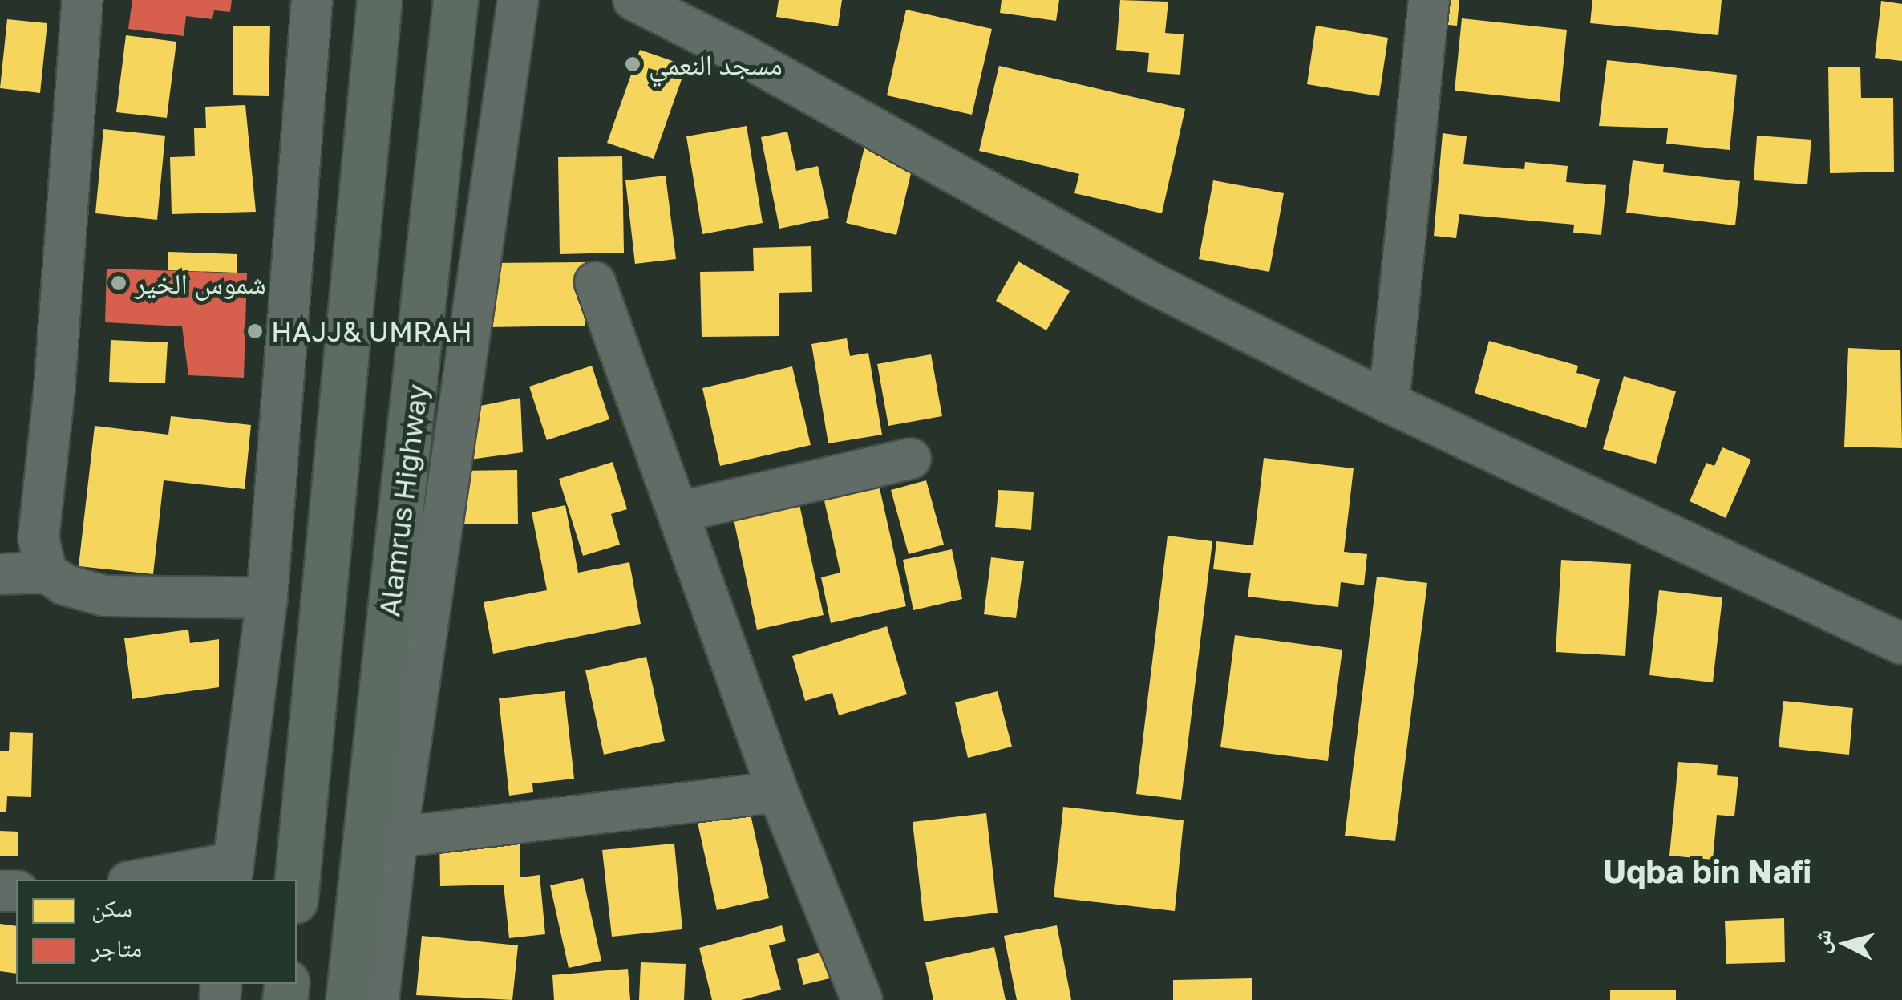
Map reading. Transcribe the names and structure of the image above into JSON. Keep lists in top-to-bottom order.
{
  "streets": {
    "main road": ["Alamrus Highway"]
  },
  "districts": ["Uqba bin Nafi"],
  "places": ["مسجد النعمي", "شموس الخير", "HAJJ& UMRAH"],
  "legend": ["سكن", "متاجر"],
  "north": "left"
}
